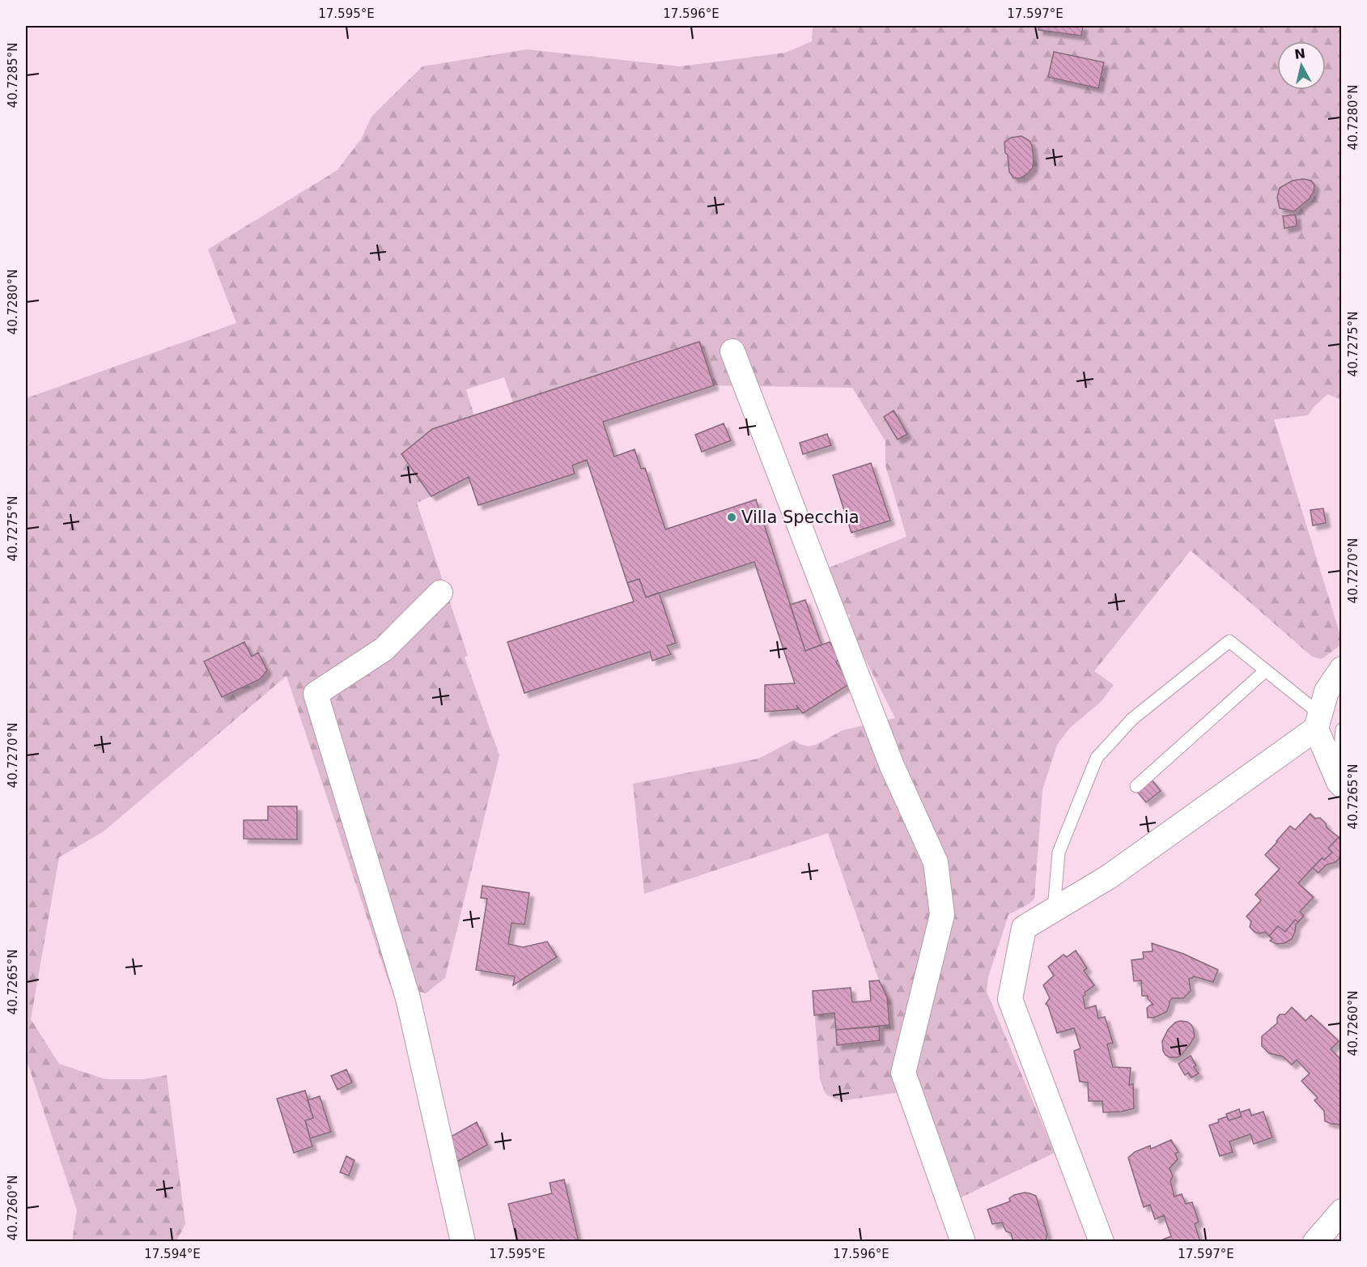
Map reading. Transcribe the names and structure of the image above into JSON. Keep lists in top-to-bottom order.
{
  "places": ["Villa Specchia"],
  "north": "top",
  "coordinates": [
    "17.595°E",
    "17.596°E",
    "17.597°E",
    "40.7285°N",
    "40.7280°N",
    "40.7275°N",
    "40.7270°N",
    "40.7265°N",
    "40.7260°N",
    "17.594°E"
  ]
}
